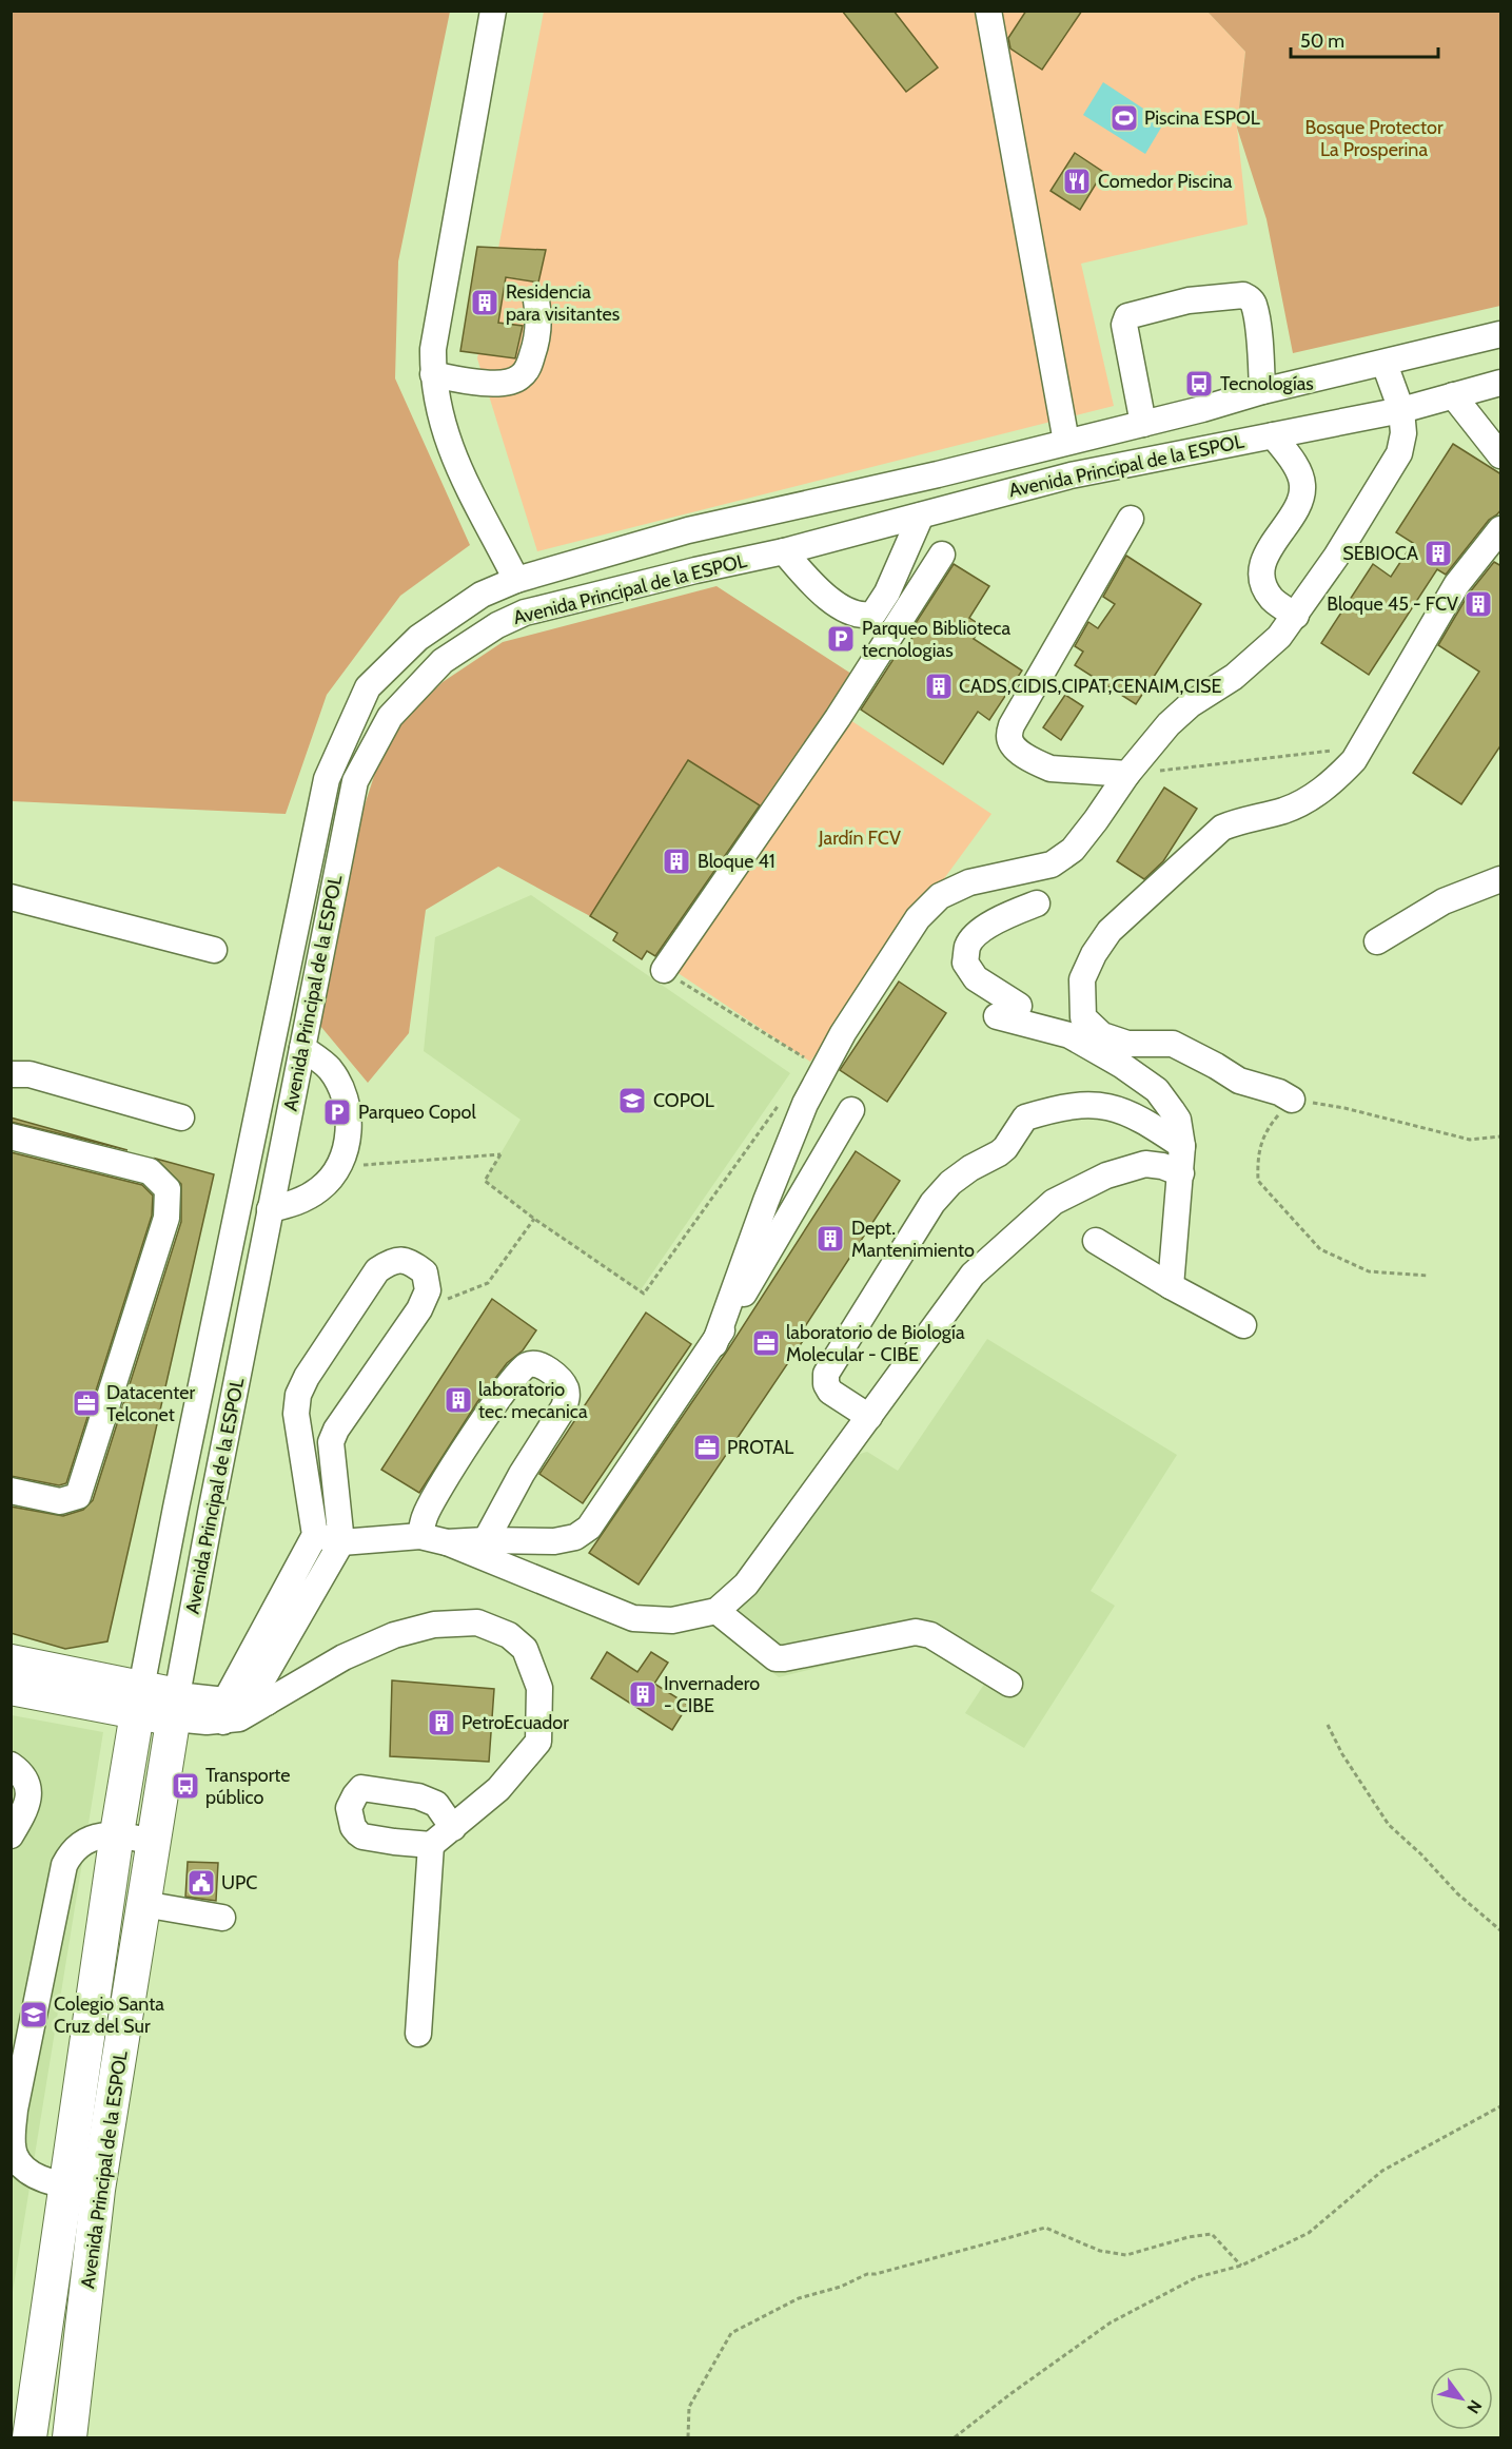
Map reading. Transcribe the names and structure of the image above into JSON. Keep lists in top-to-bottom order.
{
  "streets": {
    "main road": ["Avenida Principal de la ESPOL"]
  },
  "parks": ["Bosque Protector La Prosperina", "Jardín FCV"],
  "places": {
    "sports": ["Piscina ESPOL"],
    "restaurant": ["Comedor Piscina"],
    "building": [
      "Residencia para visitantes",
      "SEBIOCA",
      "Bloque 45 - FCV",
      "CADS,CIDIS,CIPAT,CENAIM,CISE",
      "Bloque 41",
      "Dept. Mantenimiento",
      "laboratorio tec. mecanica",
      "Invernadero - CIBE",
      "PetroEcuador"
    ],
    "bus stop": ["Tecnologías", "Transporte público"],
    "parking": ["Parqueo Biblioteca tecnologias", "Parqueo Copol"],
    "school or university": ["COPOL", "Colegio Santa Cruz del Sur"],
    "office": ["laboratorio de Biología Molecular - CIBE", "Datacenter Telconet", "PROTAL"],
    "public building": ["UPC"]
  },
  "scale_bar": "50 m",
  "north": "bottom right"
}
